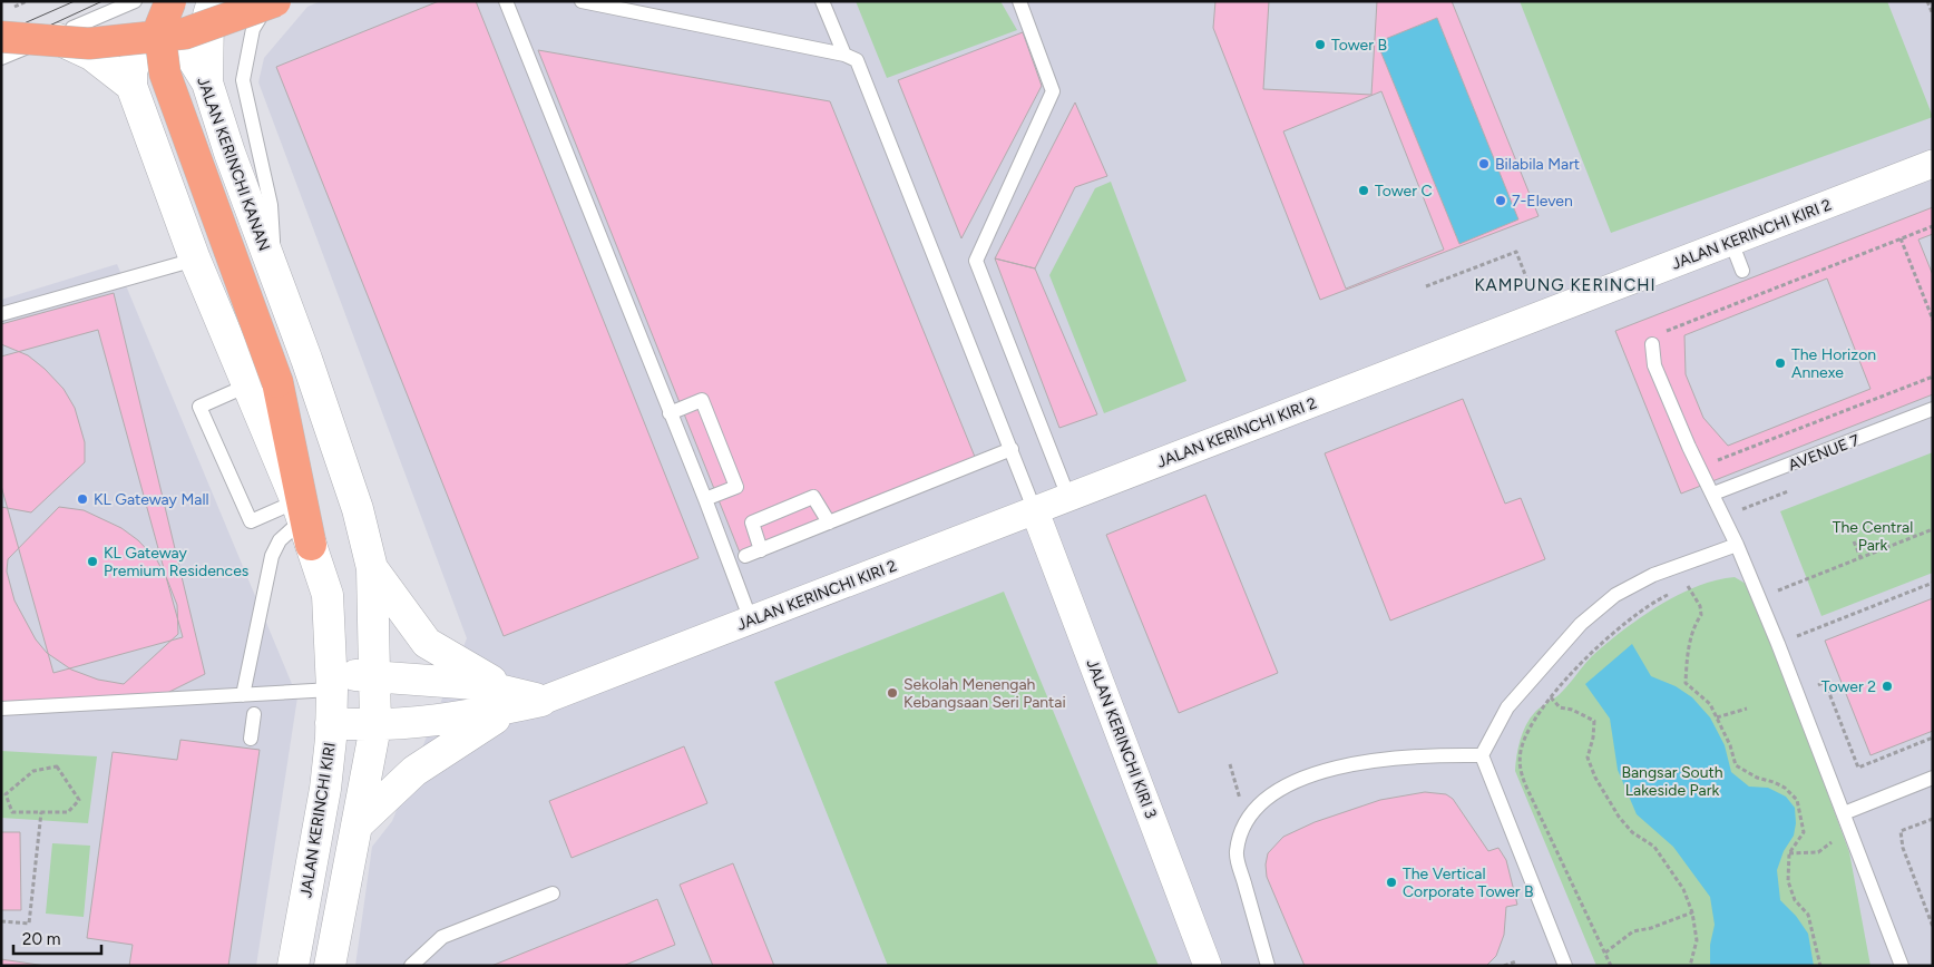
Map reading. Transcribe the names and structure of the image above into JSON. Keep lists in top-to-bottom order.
{
  "streets": {
    "street": [
      "JALAN KERINCHI KANAN",
      "JALAN KERINCHI KIRI 2",
      "JALAN KERINCHI KIRI 3",
      "JALAN KERINCHI KIRI"
    ],
    "lane": ["AVENUE 7"]
  },
  "crossings": [
    ["JALAN KERINCHI KANAN", "JALAN KERINCHI KIRI"],
    ["JALAN KERINCHI KIRI 2", "JALAN KERINCHI KIRI 3"]
  ],
  "districts": ["KAMPUNG KERINCHI"],
  "parks": ["The Central Park", "Bangsar South Lakeside Park"],
  "places": [
    "Tower B",
    "Bilabila Mart",
    "Tower C",
    "7-Eleven",
    "The Horizon Annexe",
    "KL Gateway Mall",
    "KL Gateway Premium Residences",
    "Tower 2",
    "Sekolah Menengah Kebangsaan Seri Pantai",
    "The Vertical Corporate Tower B"
  ],
  "scale_bar": "20 m"
}
